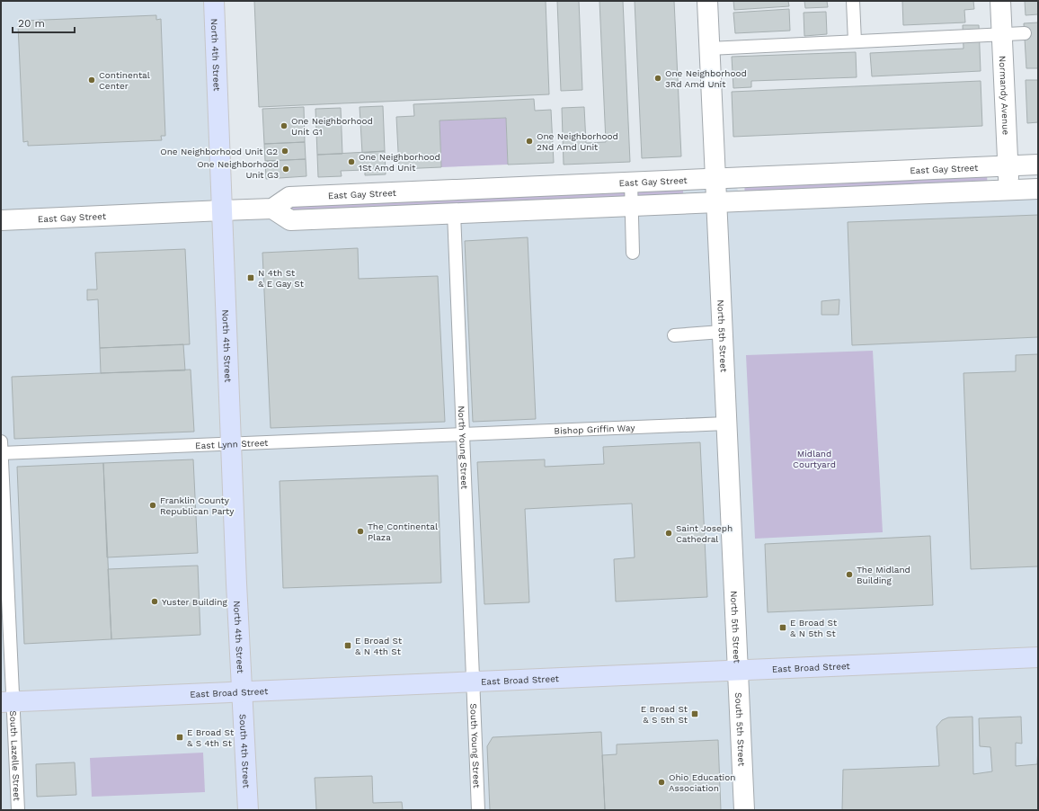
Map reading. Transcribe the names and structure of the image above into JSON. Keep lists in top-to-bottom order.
{
  "streets": {
    "main road": ["North 4th Street", "East Broad Street", "South 4th Street"],
    "street": [
      "Normandy Avenue",
      "East Gay Street",
      "North 5th Street",
      "South 5th Street"
    ],
    "lane": [
      "Bishop Griffin Way",
      "East Lynn Street",
      "North Young Street",
      "South Young Street",
      "South Lazelle Street"
    ]
  },
  "crossings": [
    ["North 4th Street", "East Gay Street"],
    ["North 4th Street", "East Lynn Street"],
    ["North 4th Street", "East Broad Street"],
    ["North 4th Street", "South 4th Street"],
    ["Normandy Avenue", "East Gay Street"],
    ["East Gay Street", "North 5th Street"],
    ["North 5th Street", "Bishop Griffin Way"],
    ["North 5th Street", "East Broad Street"],
    ["North 5th Street", "South 5th Street"],
    ["Bishop Griffin Way", "East Lynn Street"],
    ["Bishop Griffin Way", "North Young Street"],
    ["East Lynn Street", "North Young Street"],
    ["East Lynn Street", "South Lazelle Street"],
    ["North Young Street", "East Broad Street"],
    ["North Young Street", "South Young Street"],
    ["East Broad Street", "South 5th Street"],
    ["East Broad Street", "South Young Street"],
    ["East Broad Street", "South 4th Street"],
    ["East Broad Street", "South Lazelle Street"]
  ],
  "parks": ["Midland Courtyard"],
  "places": {
    "other": [
      "One Neighborhood 3Rd Amd Unit",
      "Continental Center",
      "One Neighborhood Unit G1",
      "One Neighborhood 2Nd Amd Unit",
      "One Neighborhood Unit G2",
      "One Neighborhood 1St Amd Unit",
      "One Neighborhood Unit G3",
      "Franklin County Republican Party",
      "The Continental Plaza",
      "Saint Joseph Cathedral",
      "The Midland Building",
      "Yuster Building",
      "Ohio Education Association"
    ],
    "transit": [
      "N 4th St & E Gay St",
      "E Broad St & N 5th St",
      "E Broad St & N 4th St",
      "E Broad St & S 5th St",
      "E Broad St & S 4th St"
    ]
  },
  "scale_bar": "20 m"
}
